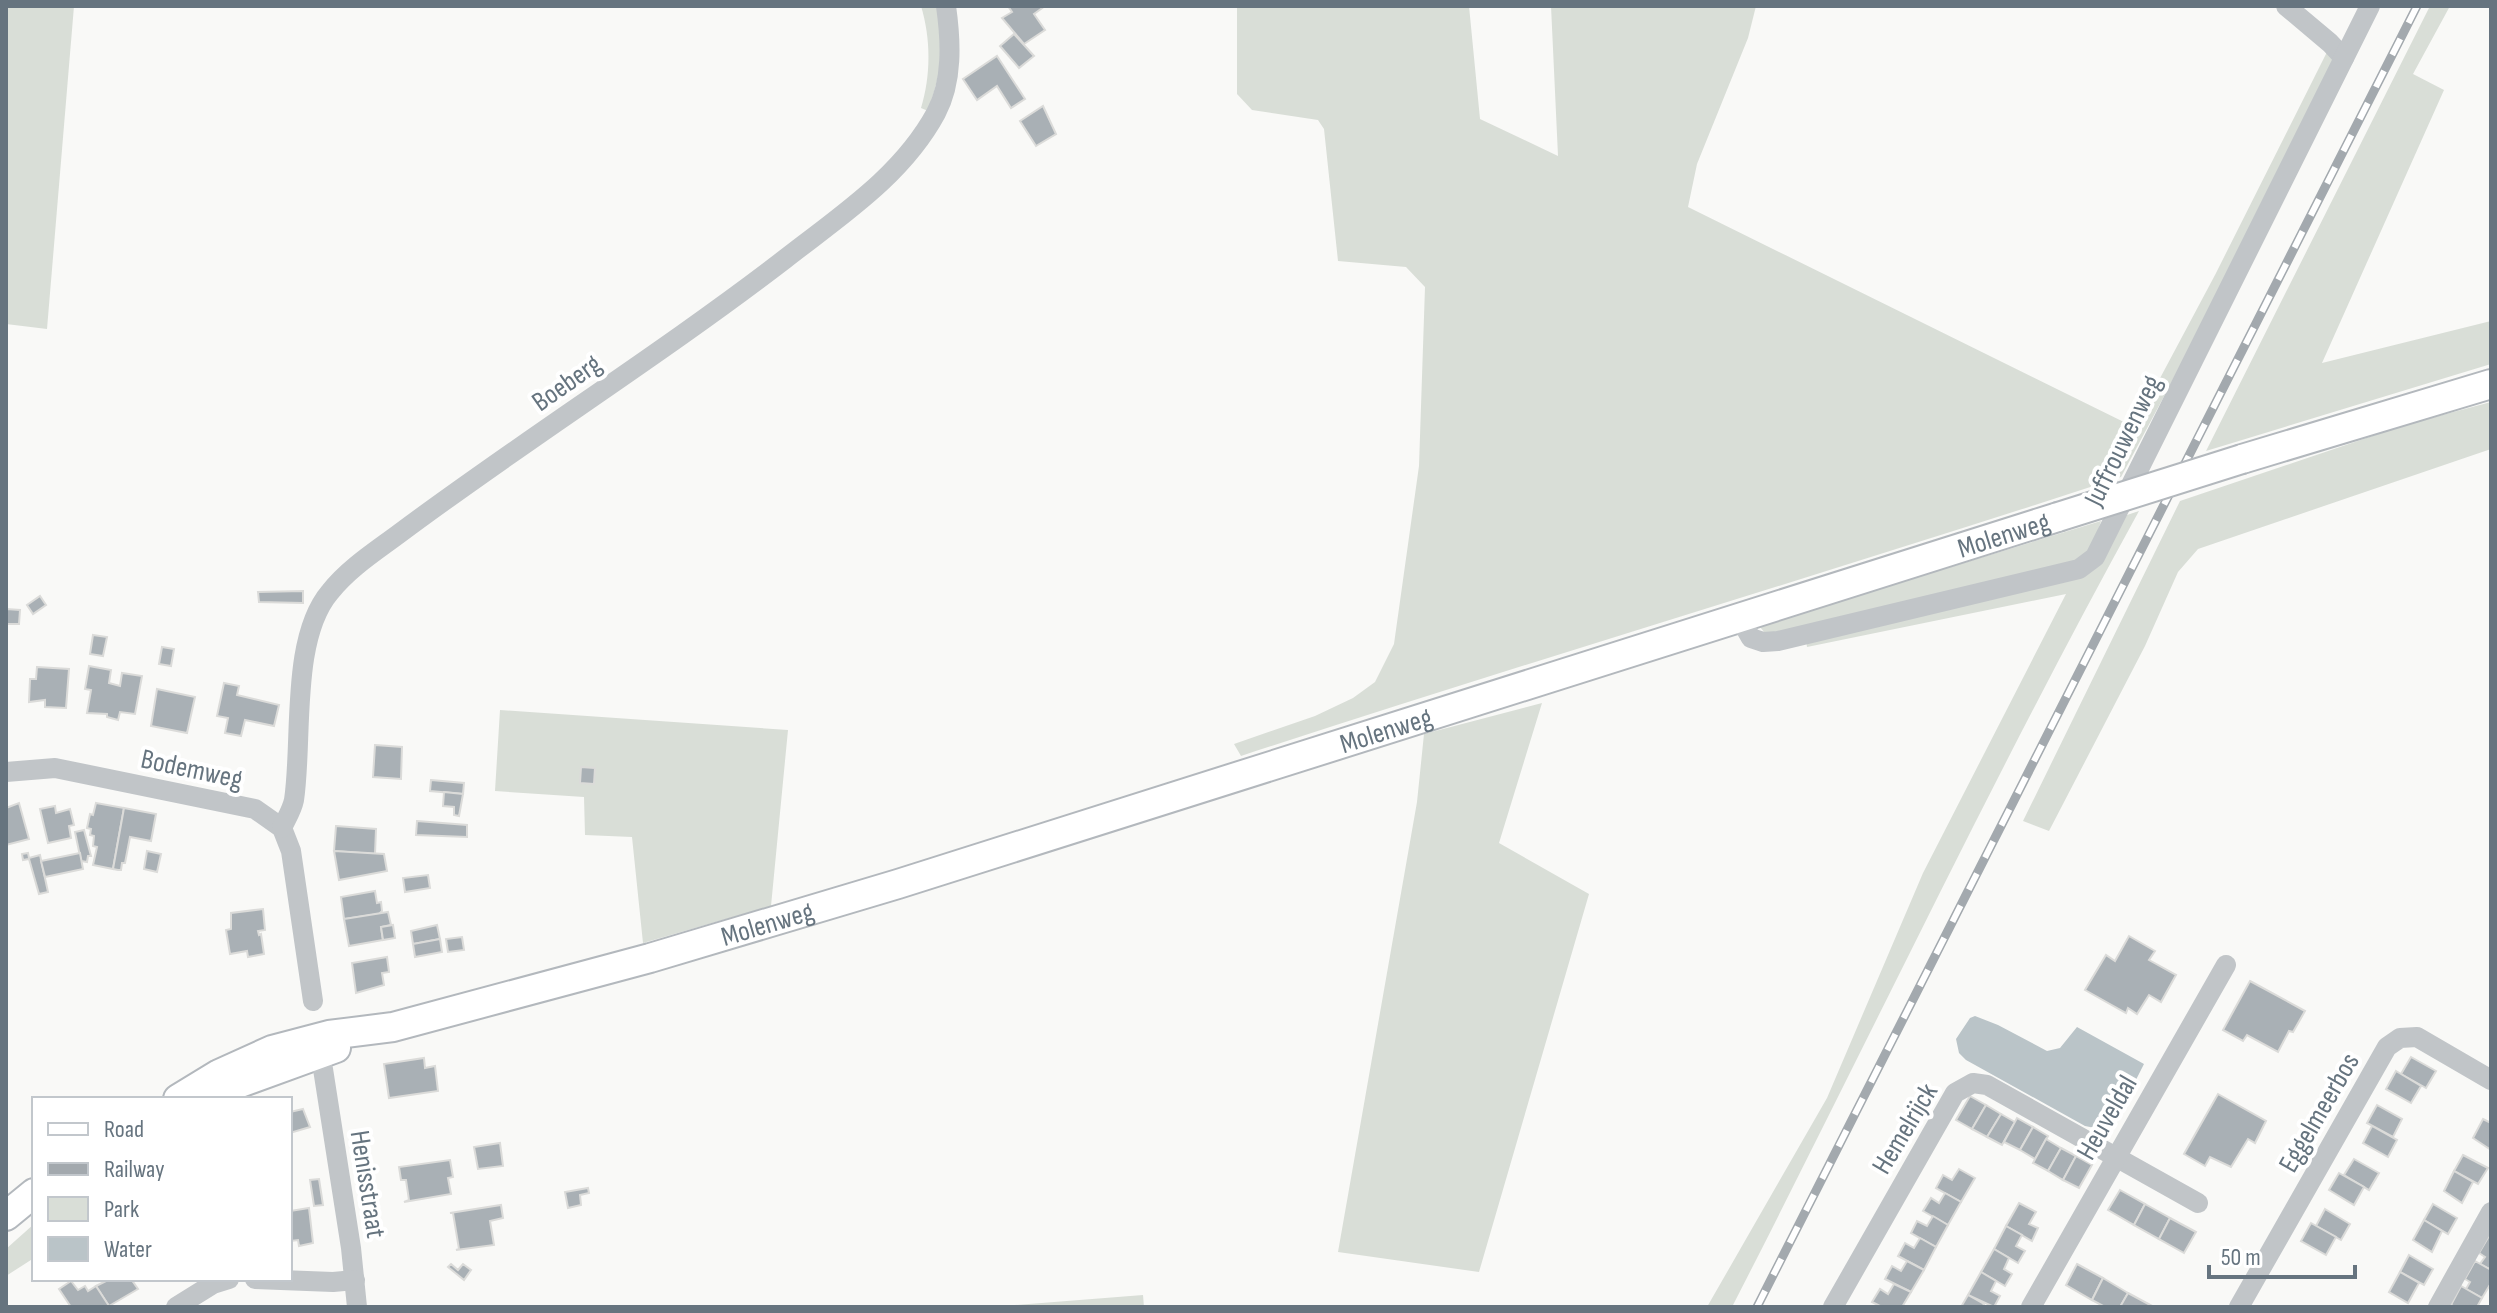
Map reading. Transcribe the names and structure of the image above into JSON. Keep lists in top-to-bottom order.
{
  "streets": {
    "main road": ["Molenweg"],
    "street": [
      "Boeberg",
      "Juffrouwenweg",
      "Bodemweg",
      "Eggelmeerbos",
      "Heuveldal",
      "Hemelrijck",
      "Henisstraat"
    ]
  },
  "crossings": [
    ["Boeberg", "Bodemweg"],
    ["Juffrouwenweg", "Molenweg"],
    ["Heuveldal", "Hemelrijck"]
  ],
  "legend": [
    "Road",
    "Railway",
    "Park",
    "Water"
  ],
  "scale_bar": "50 m"
}
